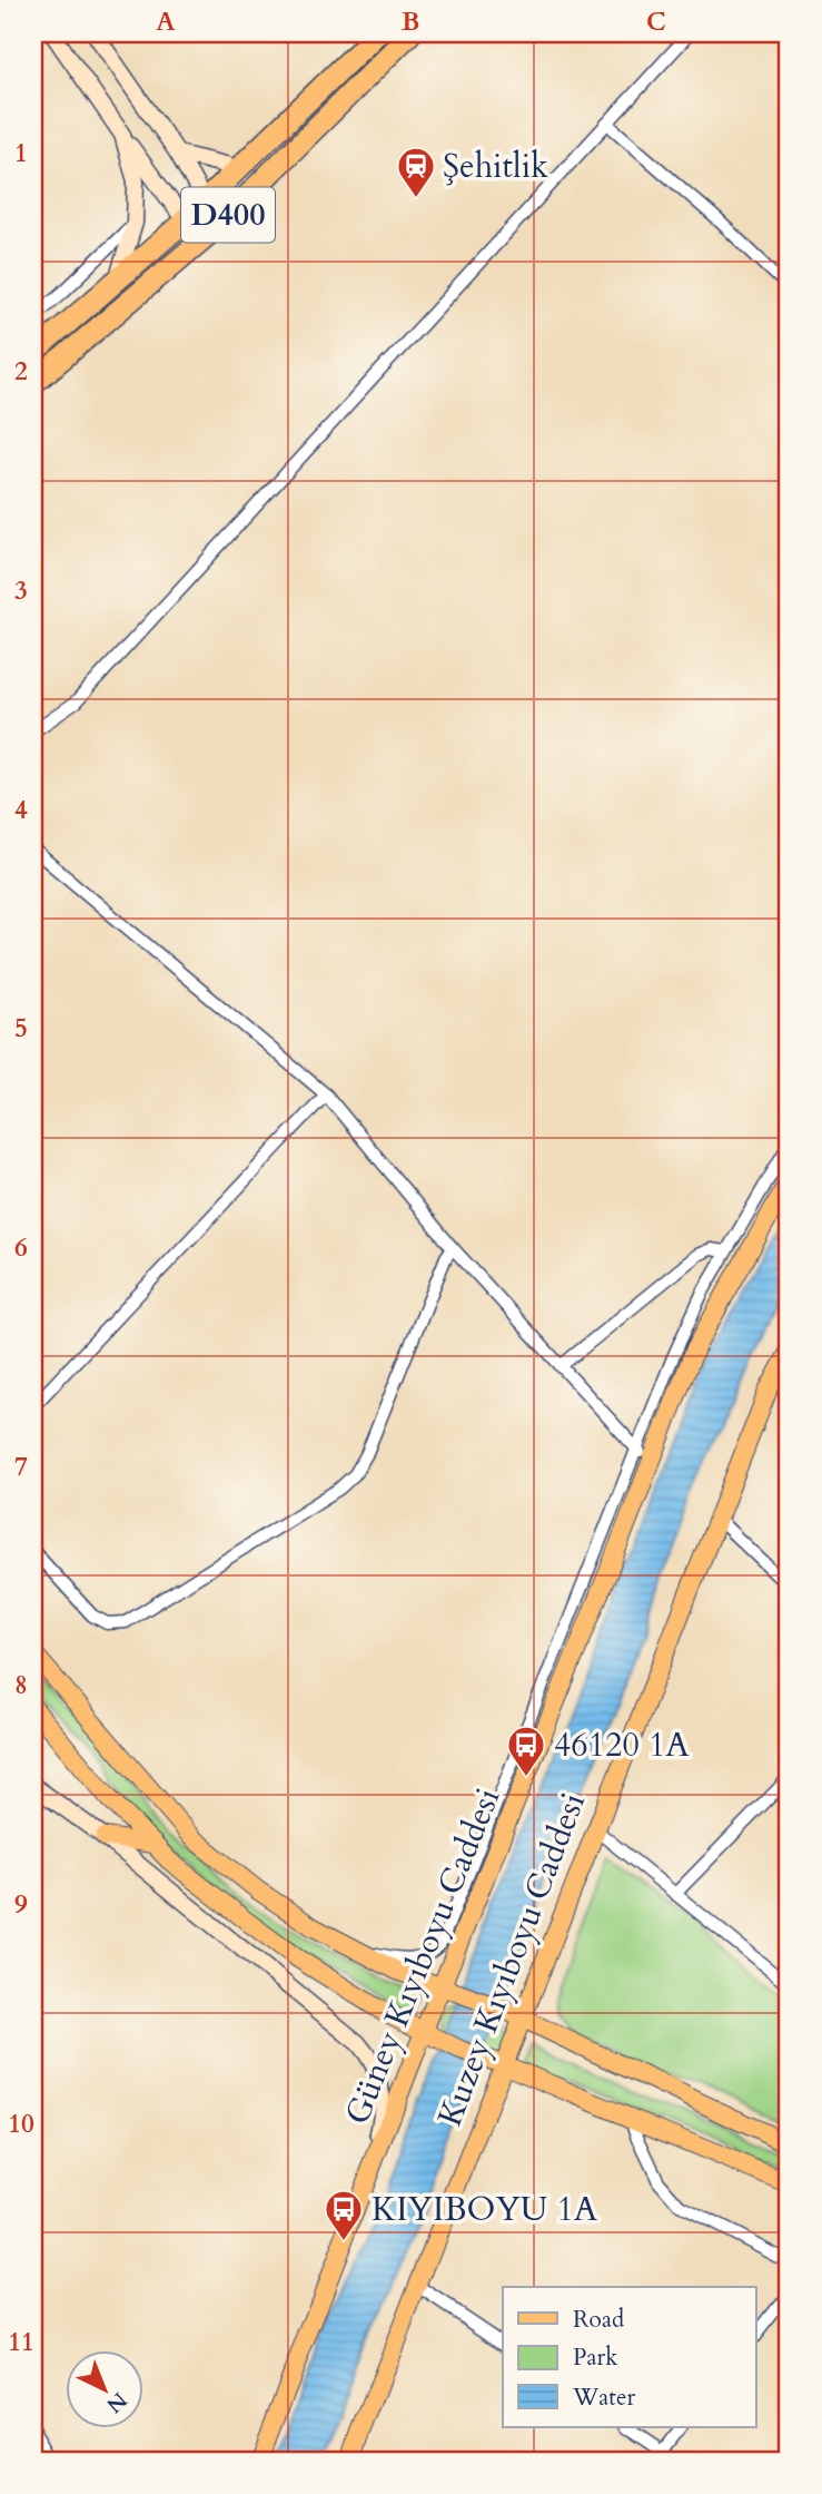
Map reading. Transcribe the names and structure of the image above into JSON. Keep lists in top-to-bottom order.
{
  "streets": {
    "highway": ["D400"],
    "main road": ["Güney Kıyıboyu Caddesi", "Kuzey Kıyıboyu Caddesi"]
  },
  "places": {
    "station": ["Şehitlik"],
    "bus stop": ["46120 1A", "KIYIBOYU 1A"]
  },
  "legend": ["Road", "Park", "Water"],
  "north": "bottom right",
  "grid": {
    "columns": ["A", "B", "C"],
    "rows": [
      "1",
      "2",
      "3",
      "4",
      "5",
      "6",
      "7",
      "8",
      "9",
      "10",
      "11"
    ]
  }
}
